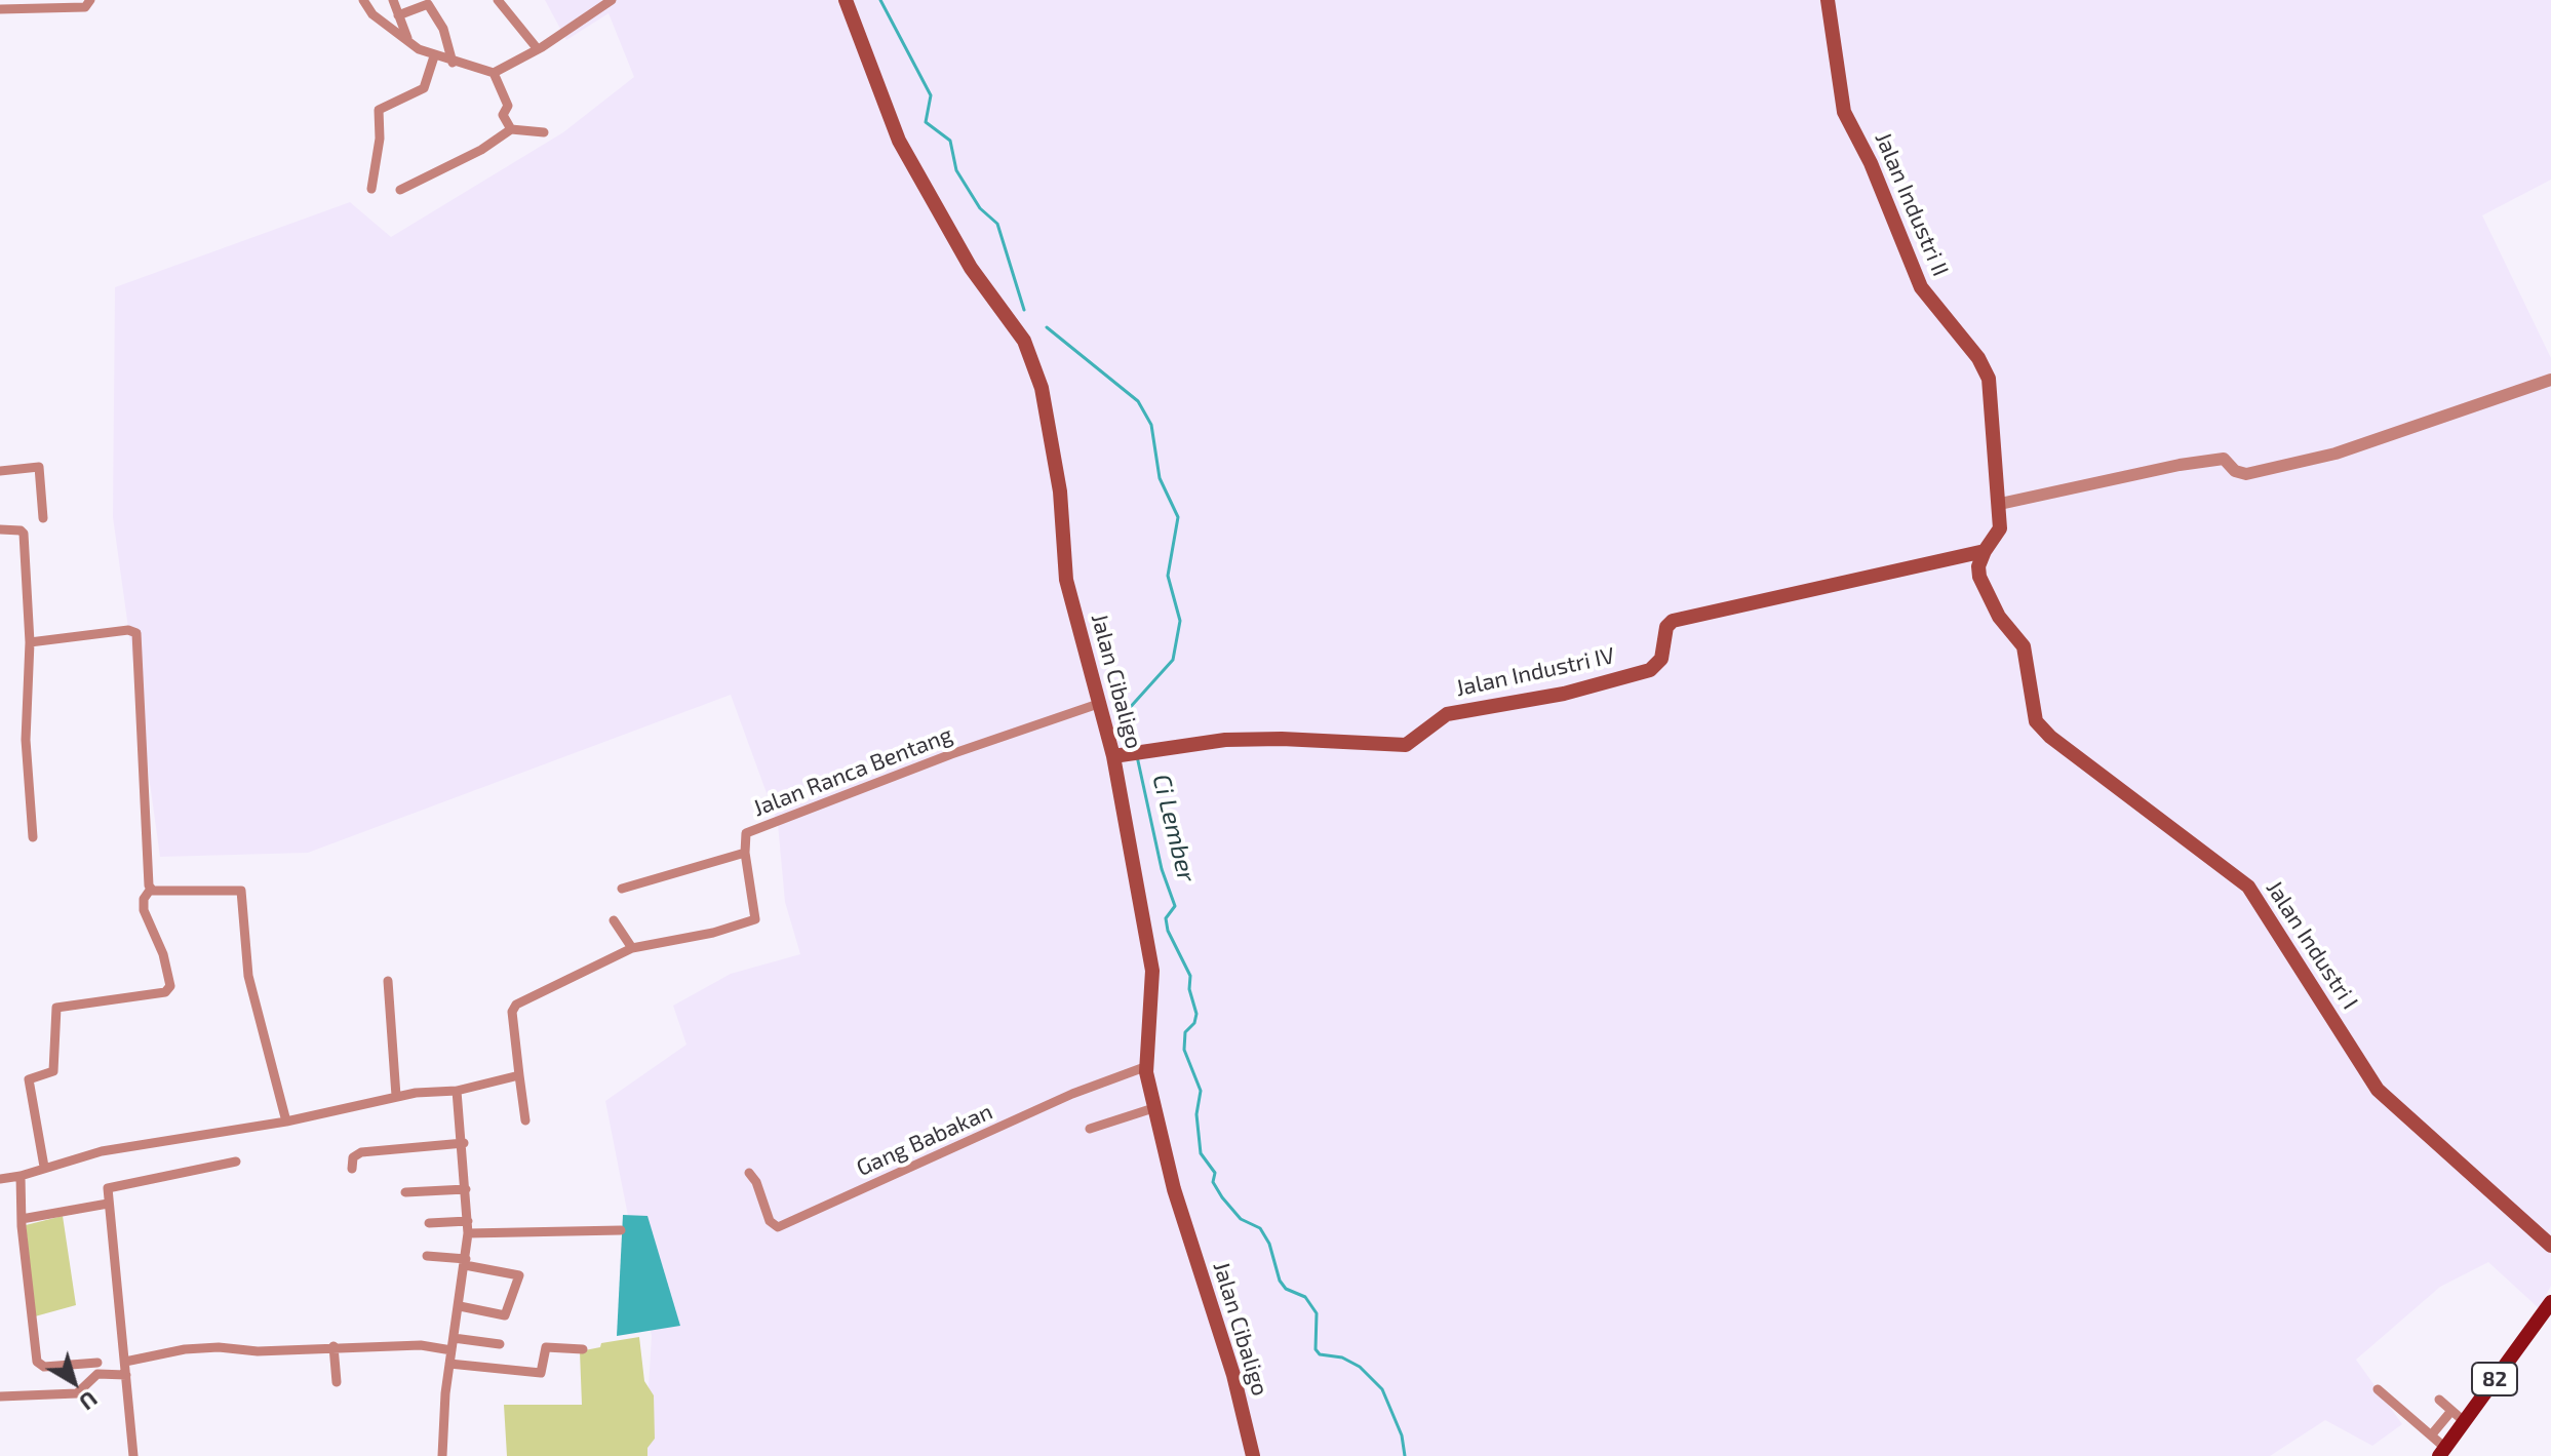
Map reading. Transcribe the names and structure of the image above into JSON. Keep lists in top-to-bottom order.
{
  "streets": {
    "main road": [
      "Jalan Industri II",
      "Jalan Industri IV",
      "Jalan Cibaligo",
      "Jalan Industri I",
      "82"
    ],
    "street": ["Jalan Ranca Bentang", "Gang Babakan"]
  },
  "crossings": [
    ["Jalan Industri II", "Jalan Industri IV"],
    ["Jalan Industri II", "Jalan Industri I"],
    ["Jalan Industri IV", "Jalan Cibaligo"],
    ["Jalan Industri IV", "Jalan Industri I"],
    ["Jalan Cibaligo", "Jalan Ranca Bentang"],
    ["Jalan Cibaligo", "Gang Babakan"]
  ],
  "water": ["Ci Lember"],
  "north": "bottom right"
}
